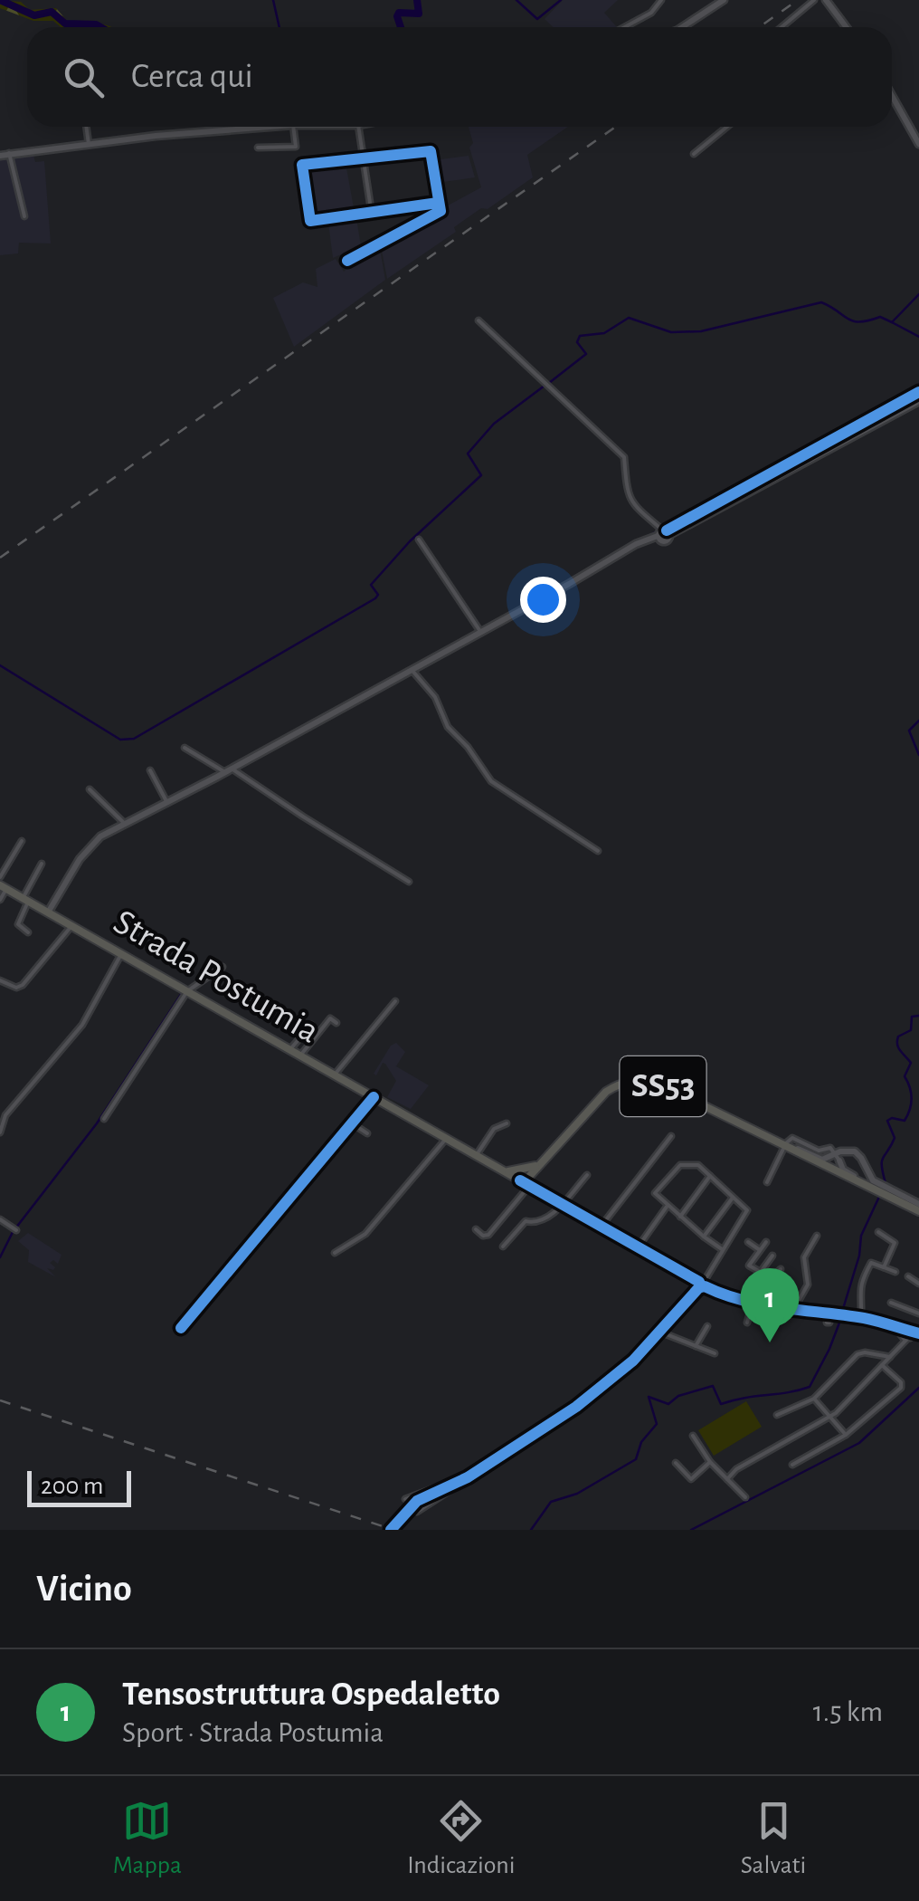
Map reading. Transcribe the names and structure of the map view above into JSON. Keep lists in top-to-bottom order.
{
  "streets": {
    "main road": ["Strada Postumia", "SS53"]
  },
  "crossings": [
    ["Strada Postumia", "SS53"]
  ],
  "scale_bar": "200 m",
  "page": {
    "search": "Cerca qui",
    "pins": "1",
    "scale": "200 m",
    "heading": "Vicino",
    "list": [
      {
        "mark": "1",
        "name": "Tensostruttura Ospedaletto",
        "note": "Sport · Strada Postumia",
        "value": "1.5 km"
      }
    ],
    "nav": ["Mappa", "Indicazioni", "Salvati"]
  }
}
